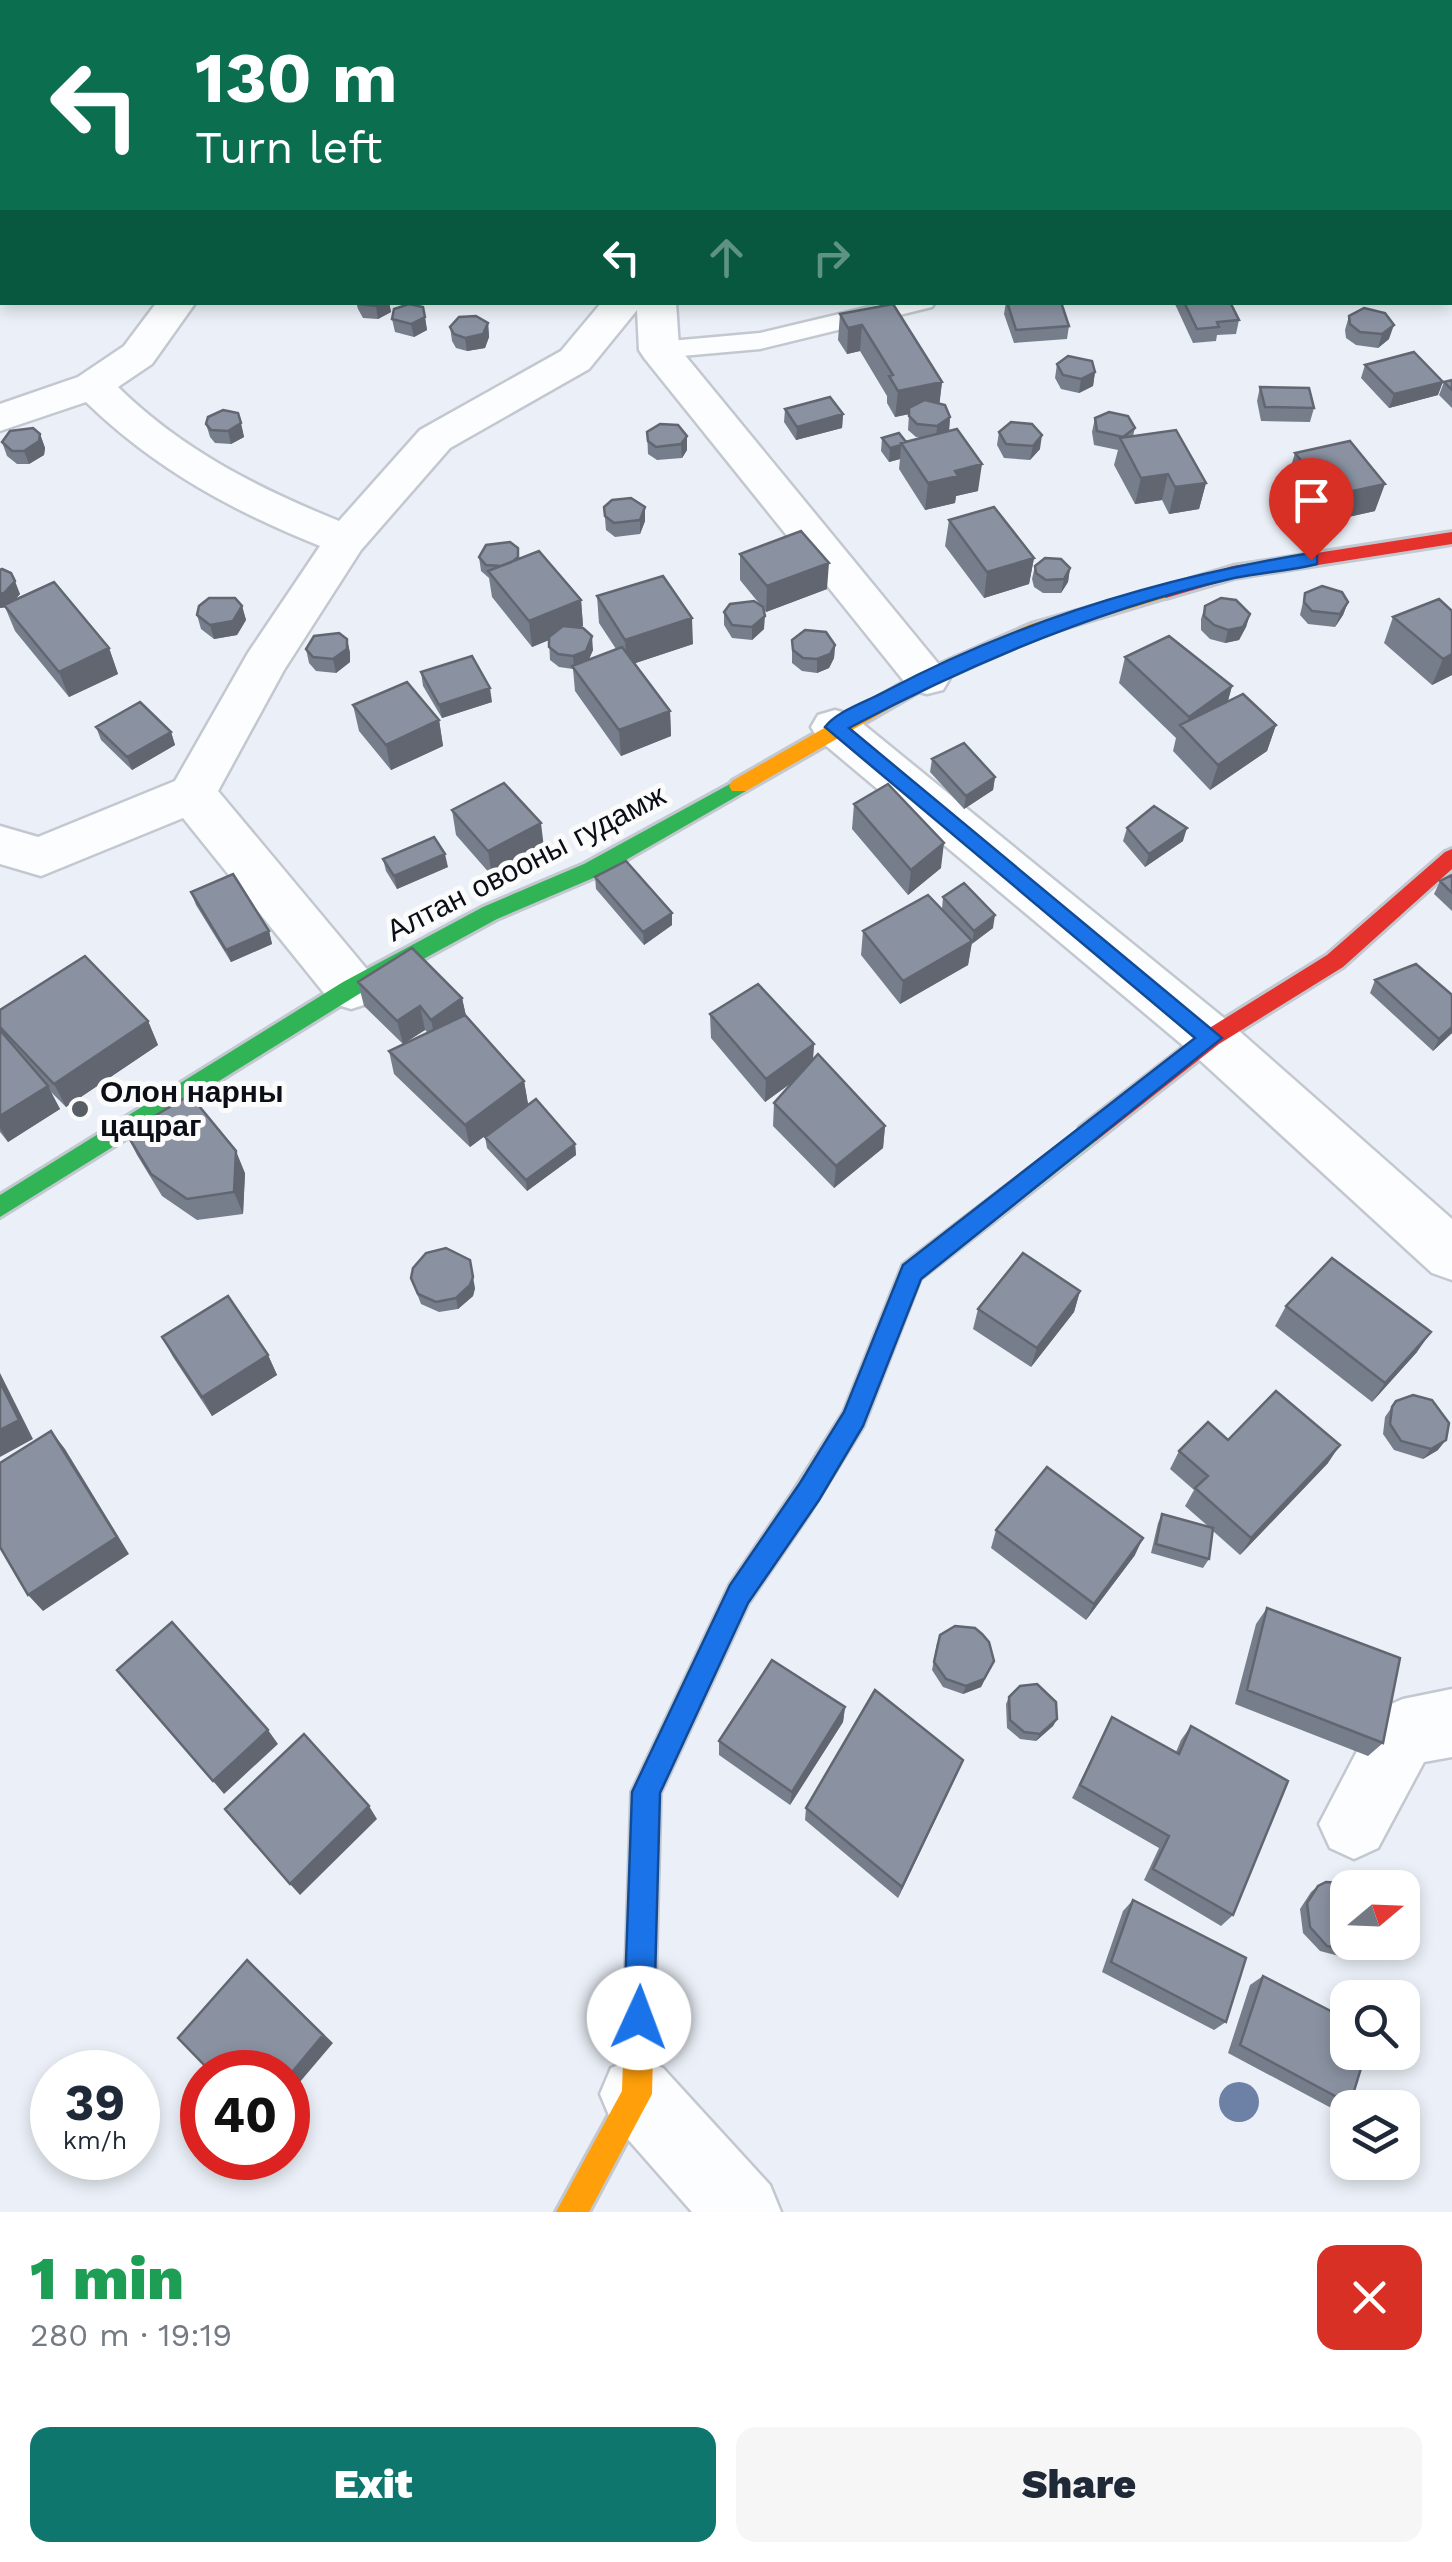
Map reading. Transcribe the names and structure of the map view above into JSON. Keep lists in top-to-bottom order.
{
  "streets": {
    "main road": ["Алтан овооны гудамж"]
  },
  "places": ["Олон нарны цацраг"],
  "north": "right",
  "page": {
    "turn": ["130 m", "Turn left"],
    "speed": "39 km/h",
    "limit": "40",
    "heading": ["1 min", "280 m · 19:19"],
    "buttons": ["Exit", "Share"]
  }
}
